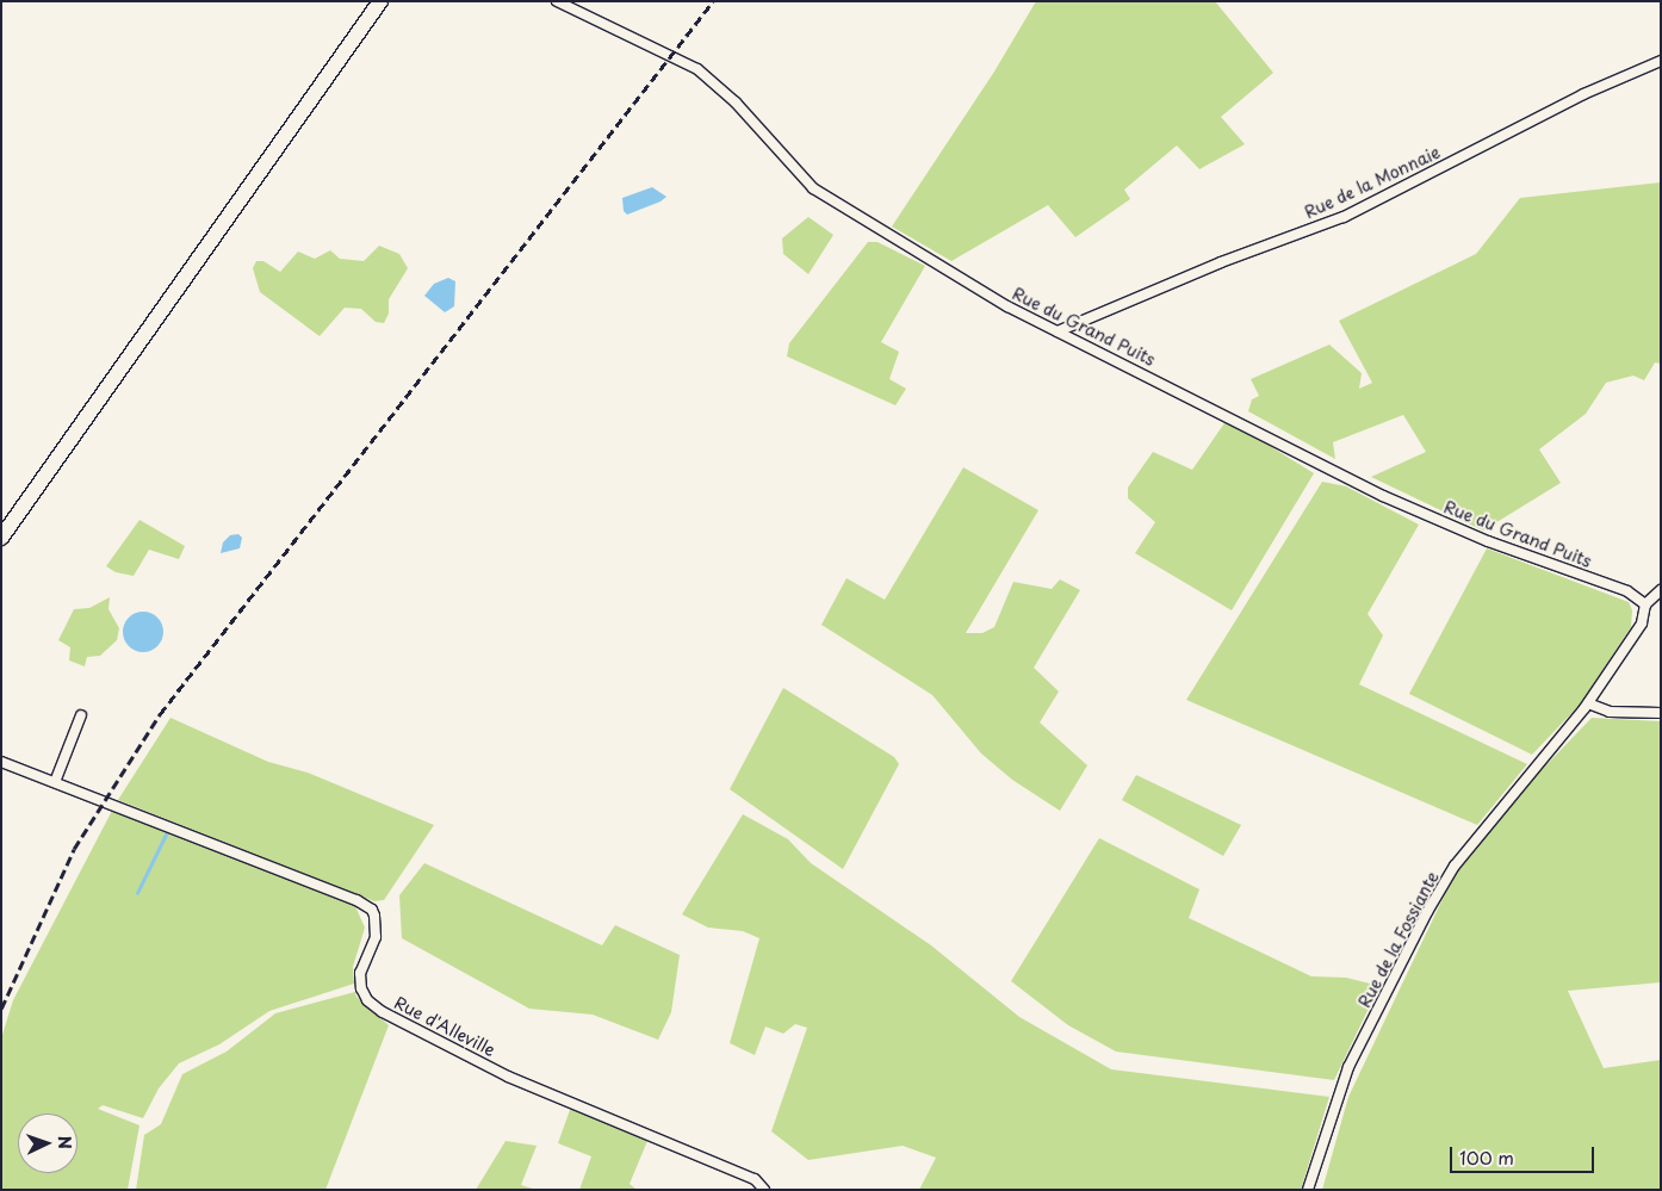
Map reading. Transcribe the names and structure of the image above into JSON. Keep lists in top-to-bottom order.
{
  "streets": {
    "street": [
      "Rue de la Monnaie",
      "Rue du Grand Puits",
      "Rue de la Fossiante",
      "Rue d'Alleville"
    ]
  },
  "crossings": [
    ["Rue de la Monnaie", "Rue du Grand Puits"]
  ],
  "scale_bar": "100 m",
  "north": "right"
}
